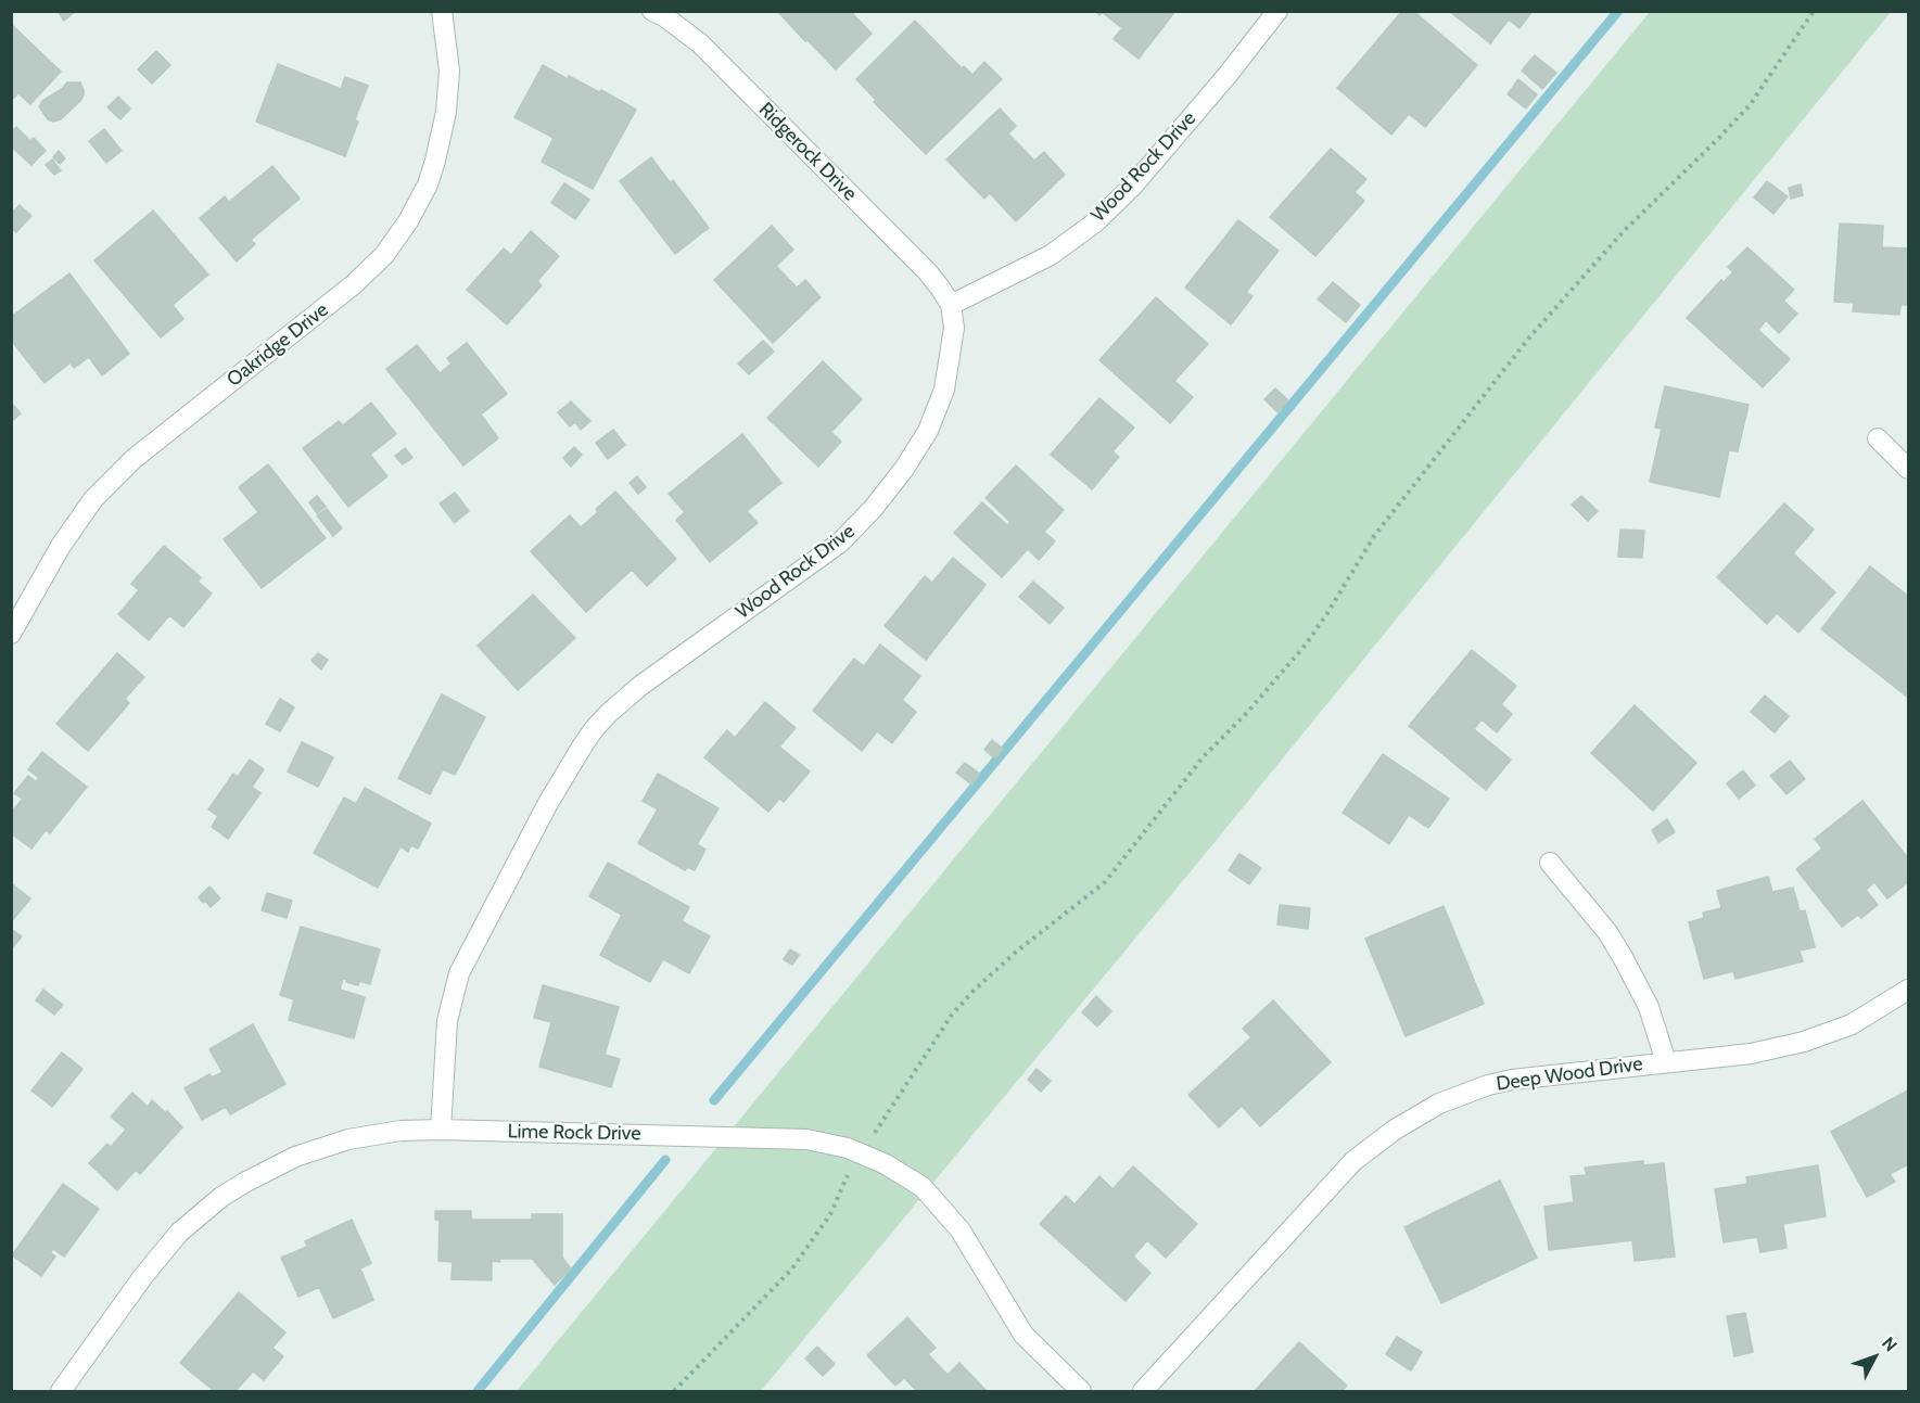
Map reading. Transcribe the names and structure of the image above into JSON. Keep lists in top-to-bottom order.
{
  "streets": {
    "street": [
      "Ridgerock Drive",
      "Wood Rock Drive",
      "Oakridge Drive",
      "Deep Wood Drive",
      "Lime Rock Drive"
    ]
  },
  "crossings": [
    ["Ridgerock Drive", "Wood Rock Drive"],
    ["Wood Rock Drive", "Lime Rock Drive"]
  ],
  "north": "top right"
}
